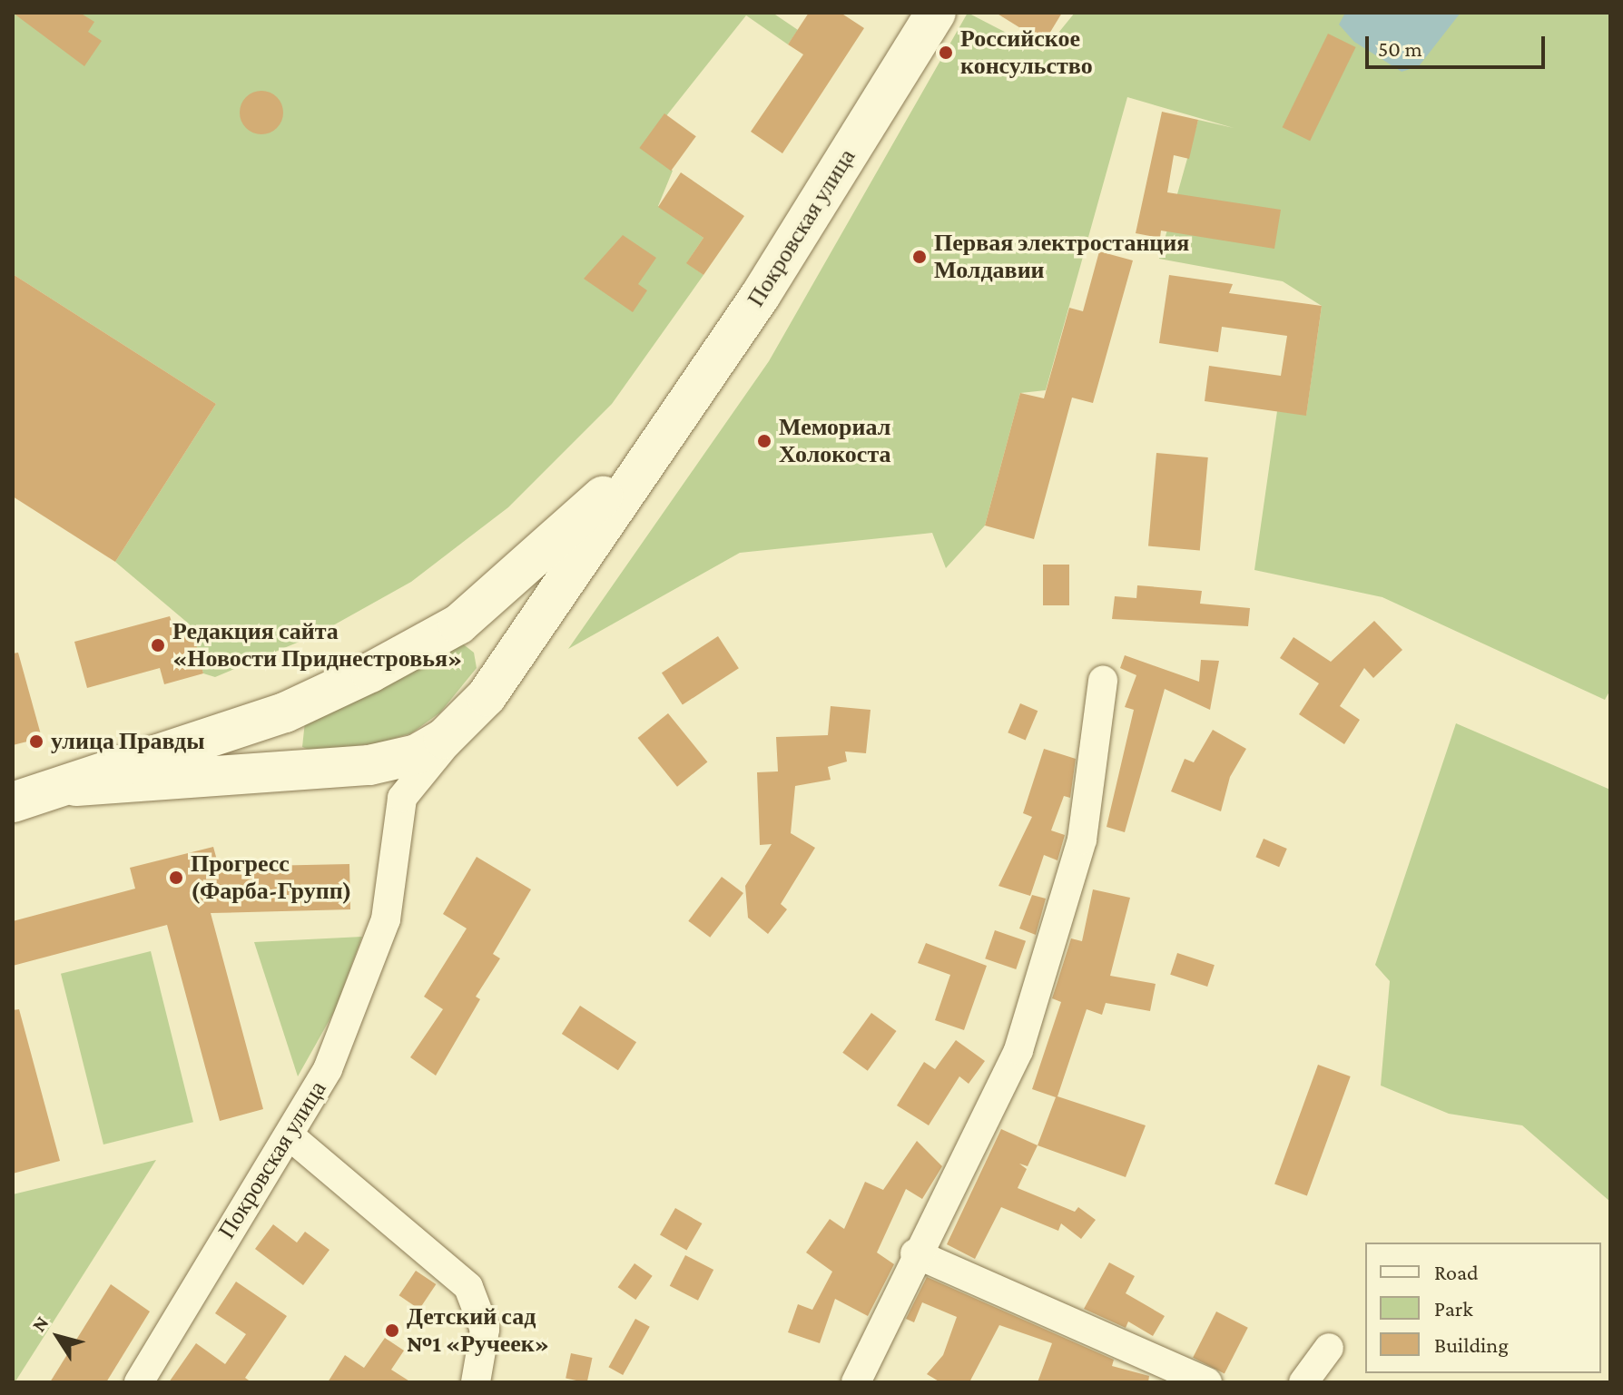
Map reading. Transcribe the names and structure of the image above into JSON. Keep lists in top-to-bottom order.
{
  "streets": {
    "main road": ["Покровская улица"]
  },
  "places": [
    "Российское консульство",
    "Первая электростанция Молдавии",
    "Мемориал Холокоста",
    "Редакция сайта «Новости Приднестровья»",
    "улица Правды",
    "Прогресс (Фарба-Групп)",
    "Детский сад №1 «Ручеек»"
  ],
  "legend": ["Road", "Park", "Building"],
  "scale_bar": "50 m",
  "north": "top left"
}
